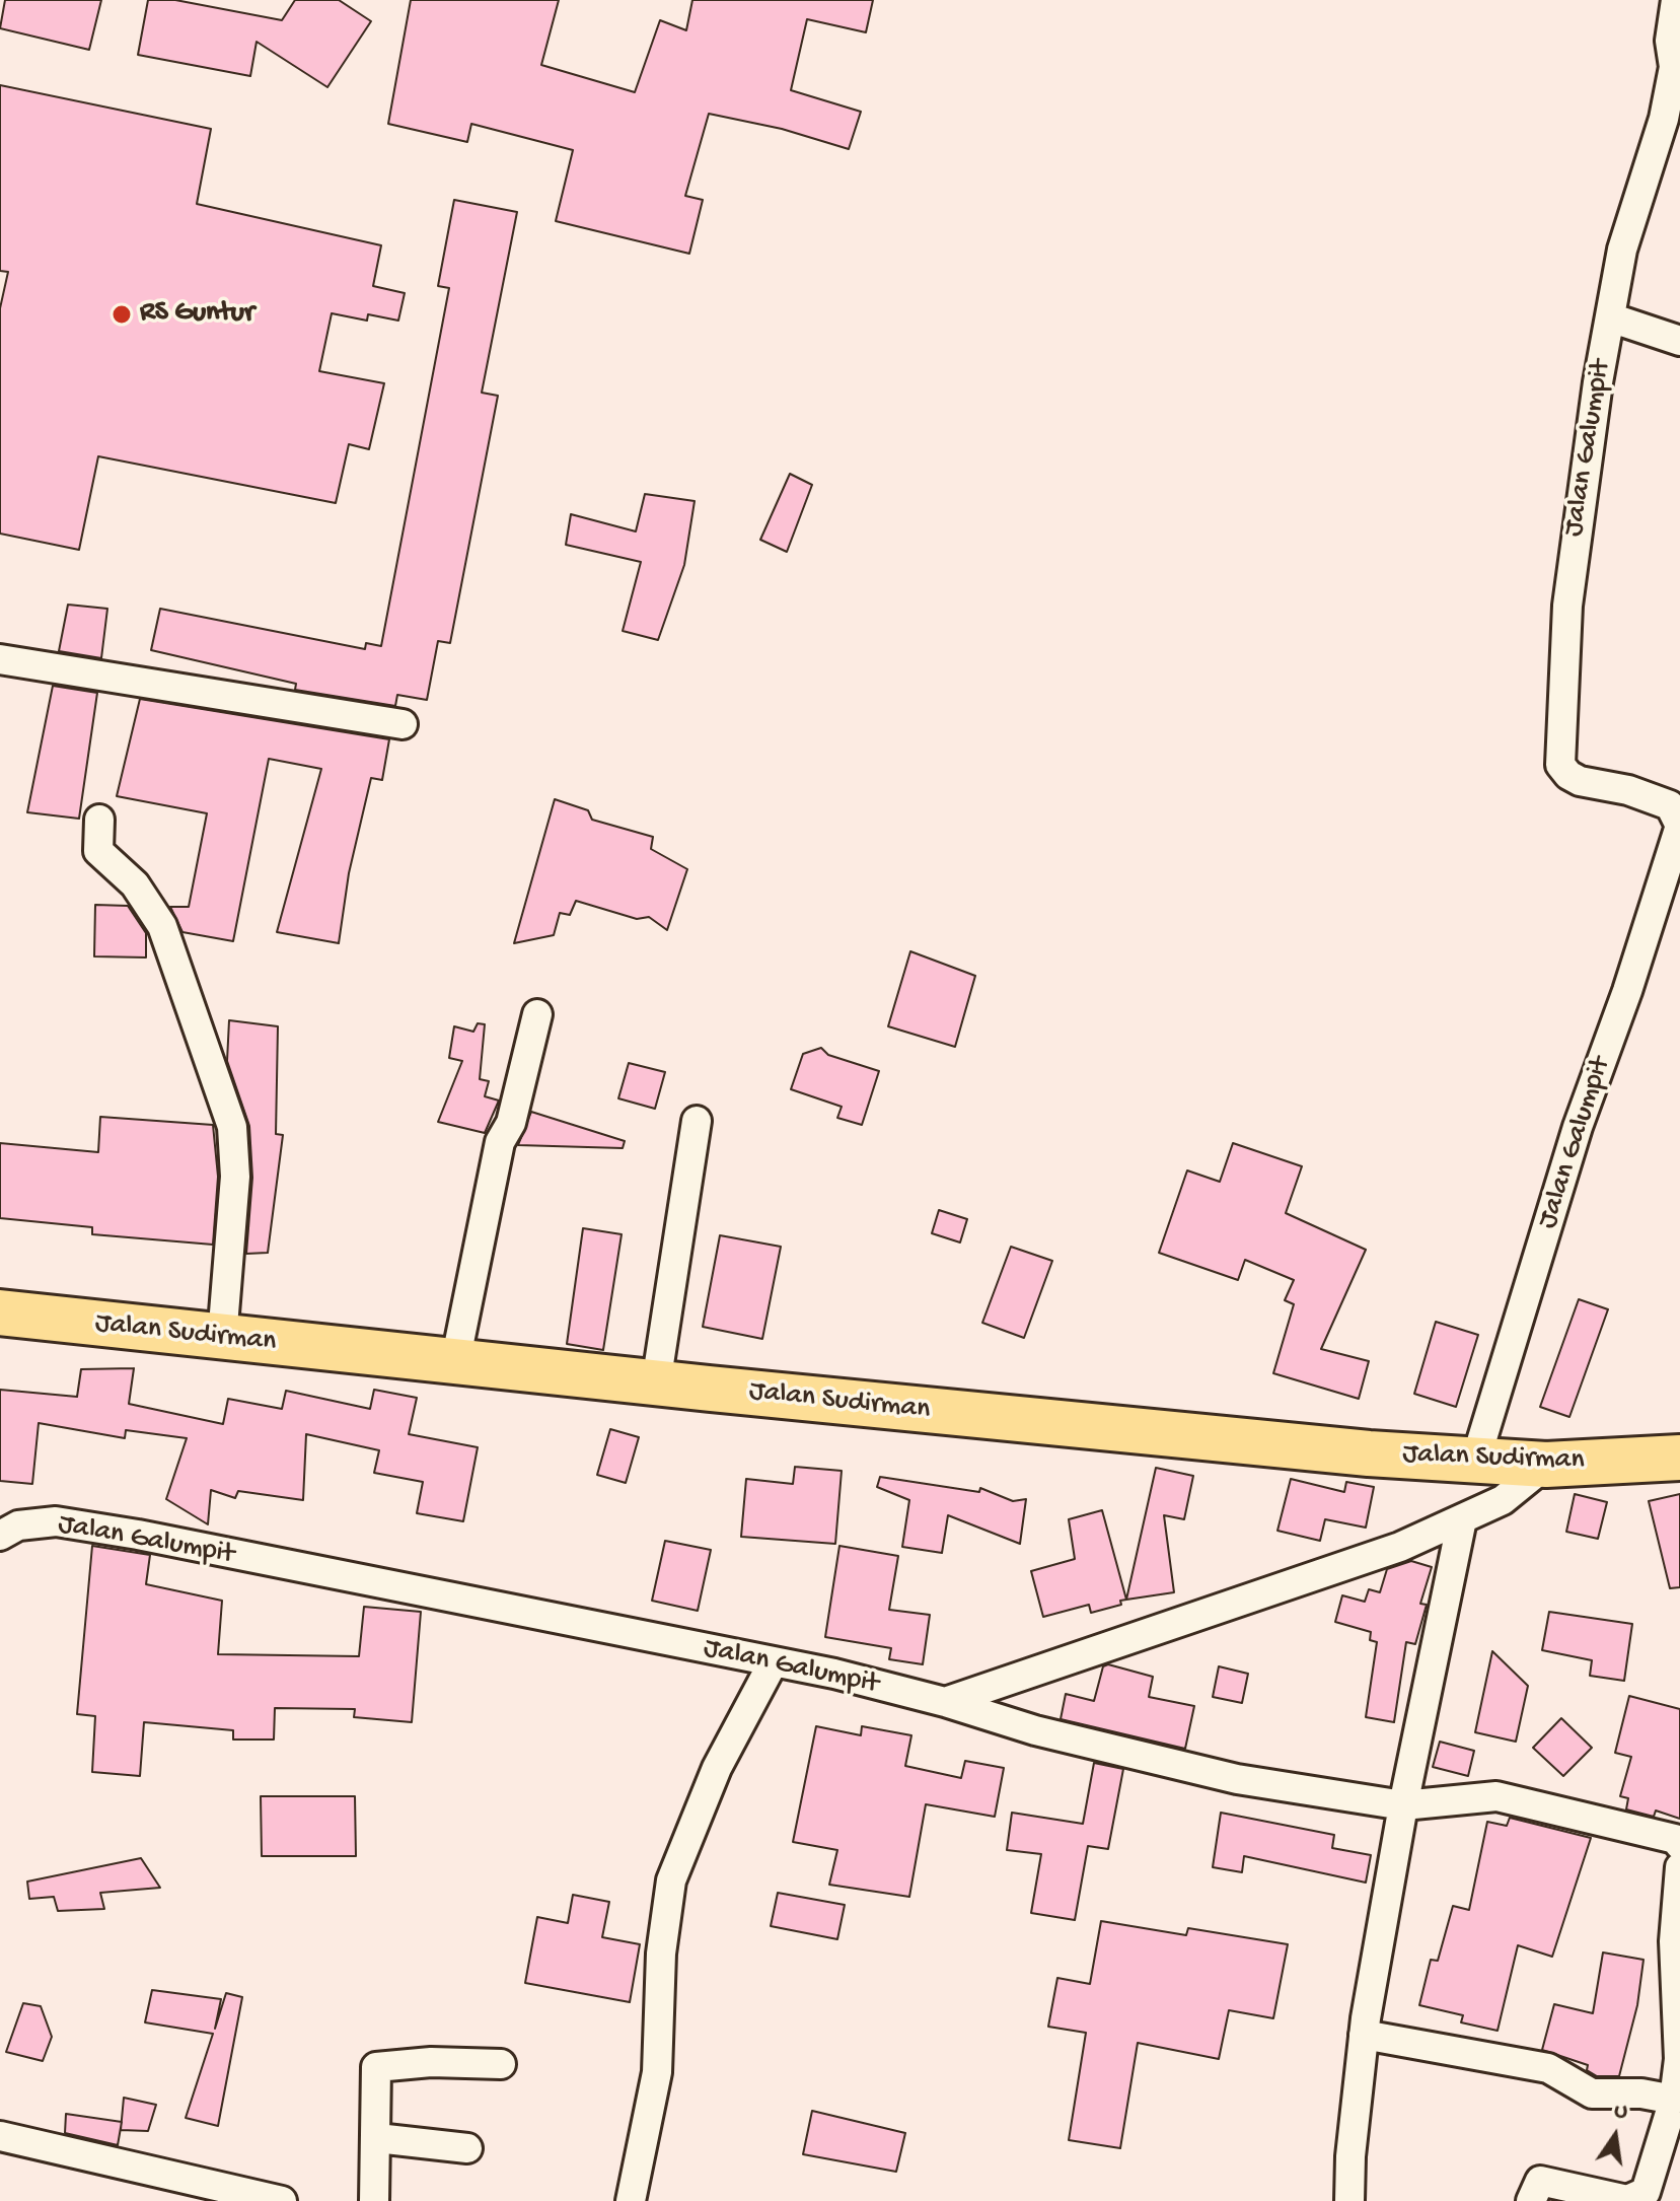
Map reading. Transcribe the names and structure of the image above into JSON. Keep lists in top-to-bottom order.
{
  "streets": {
    "main road": ["Jalan Sudirman"],
    "street": ["Jalan Galumpit"]
  },
  "crossings": [
    ["Jalan Galumpit", "Jalan Sudirman"]
  ],
  "places": ["RS Guntur"],
  "north": "top"
}
